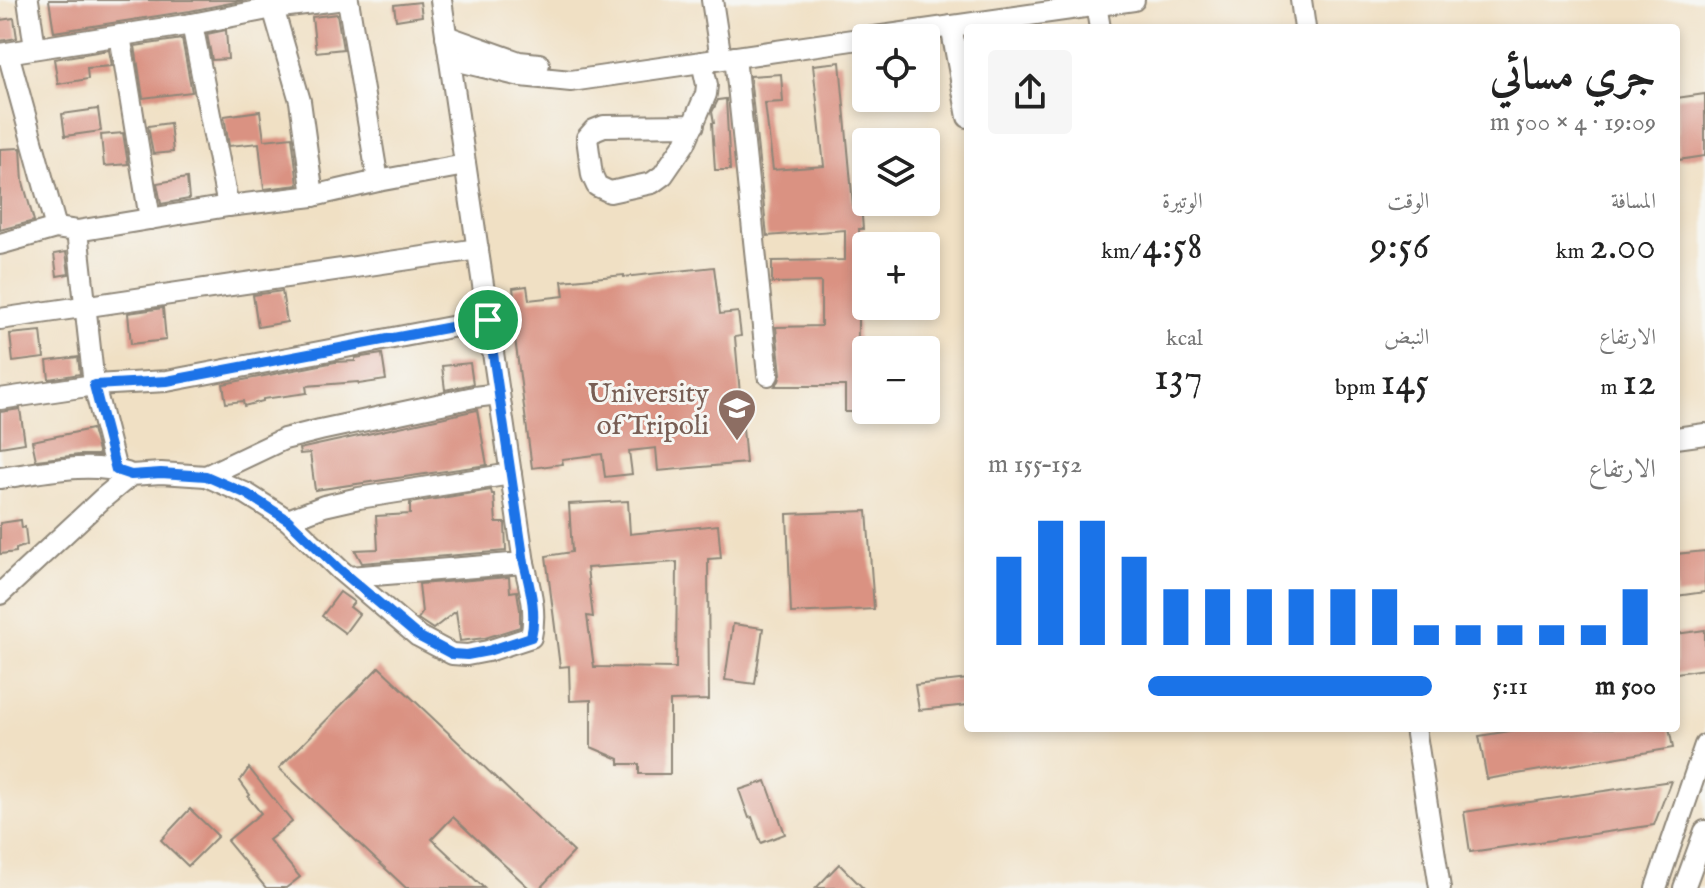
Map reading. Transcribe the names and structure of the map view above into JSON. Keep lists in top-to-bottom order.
{
  "places": {
    "school or university": ["University of Tripoli"]
  },
  "page": {
    "map_buttons": ["+", "−"],
    "heading": ["جري مسائي", "19:09 · 4 × 500 m"],
    "stats": [
      ["المسافة", "2.00 km"],
      ["الوقت", "9:56"],
      ["الوتيرة", "4:58 /km"],
      ["الارتفاع", "12 m"],
      ["النبض", "145 bpm"],
      ["kcal", "137"]
    ],
    "chart": ["الارتفاع", "152–155 m"],
    "list": [
      {
        "name": "500 m",
        "note": "5:11"
      }
    ]
  }
}
